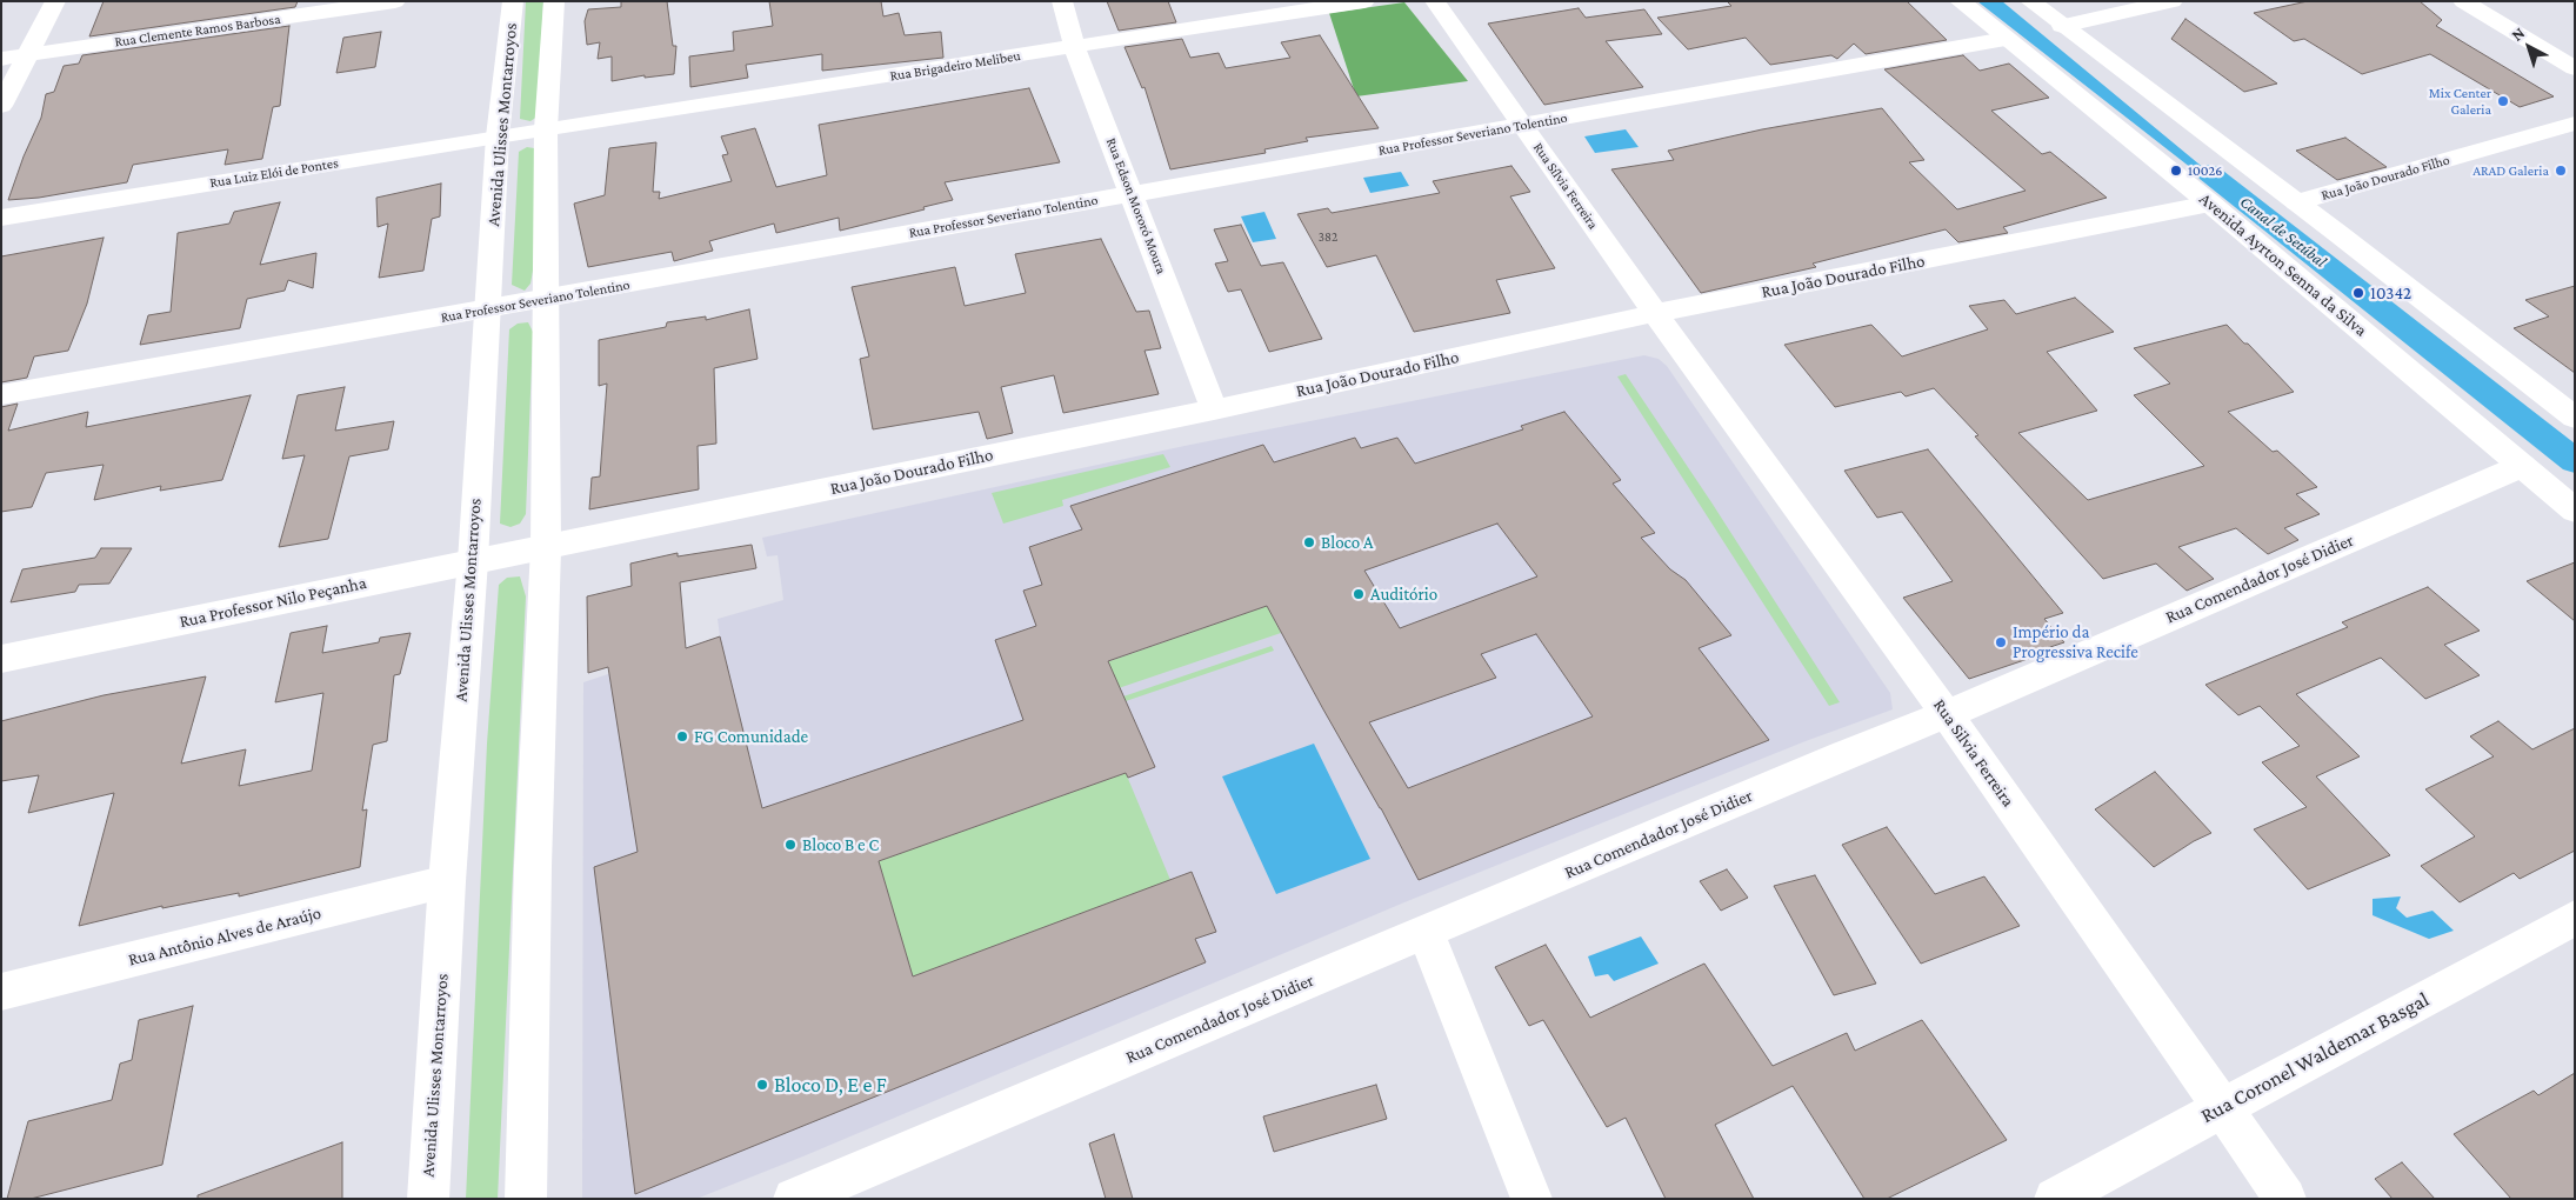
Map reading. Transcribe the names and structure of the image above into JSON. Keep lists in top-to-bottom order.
{
  "streets": {
    "street": [
      "Rua Clemente Ramos Barbosa",
      "Rua Brigadeiro Melibeu",
      "Avenida Ulisses Montarroyos",
      "Rua Professor Severiano Tolentino",
      "Rua Luiz Elói de Pontes",
      "Rua João Dourado Filho",
      "Rua Sílvia Ferreira",
      "Rua Edson Mororó Moura",
      "Avenida Ayrton Senna da Silva",
      "Rua Comendador José Didier",
      "Rua Professor Nilo Peçanha",
      "Rua Silvia Ferreira",
      "Rua Antônio Alves de Araújo",
      "Rua Coronel Waldemar Basgal"
    ]
  },
  "crossings": [
    ["Rua Brigadeiro Melibeu", "Rua Luiz Elói de Pontes"],
    ["Rua Brigadeiro Melibeu", "Rua Edson Mororó Moura"],
    ["Avenida Ulisses Montarroyos", "Rua Professor Severiano Tolentino"],
    ["Avenida Ulisses Montarroyos", "Rua Luiz Elói de Pontes"],
    ["Avenida Ulisses Montarroyos", "Rua Professor Nilo Peçanha"],
    ["Avenida Ulisses Montarroyos", "Rua Antônio Alves de Araújo"],
    ["Rua Professor Severiano Tolentino", "Rua Sílvia Ferreira"],
    ["Rua Professor Severiano Tolentino", "Rua Edson Mororó Moura"],
    ["Rua Professor Severiano Tolentino", "Avenida Ayrton Senna da Silva"],
    ["Rua João Dourado Filho", "Rua Sílvia Ferreira"],
    ["Rua João Dourado Filho", "Rua Edson Mororó Moura"],
    ["Rua João Dourado Filho", "Avenida Ayrton Senna da Silva"],
    ["Rua João Dourado Filho", "Rua Professor Nilo Peçanha"],
    ["Rua João Dourado Filho", "Rua Silvia Ferreira"],
    ["Rua Sílvia Ferreira", "Rua Silvia Ferreira"],
    ["Avenida Ayrton Senna da Silva", "Rua Comendador José Didier"],
    ["Rua Comendador José Didier", "Rua Silvia Ferreira"],
    ["Rua Silvia Ferreira", "Rua Coronel Waldemar Basgal"]
  ],
  "water": ["Canal de Setúbal"],
  "places": [
    "Mix Center Galeria",
    "10026",
    "ARAD Galeria",
    "10342",
    "Bloco A",
    "Auditório",
    "Império da Progressiva Recife",
    "FG Comunidade",
    "Bloco B e C",
    "Bloco D, E e F"
  ],
  "house_numbers": ["382"],
  "north": "top left"
}
